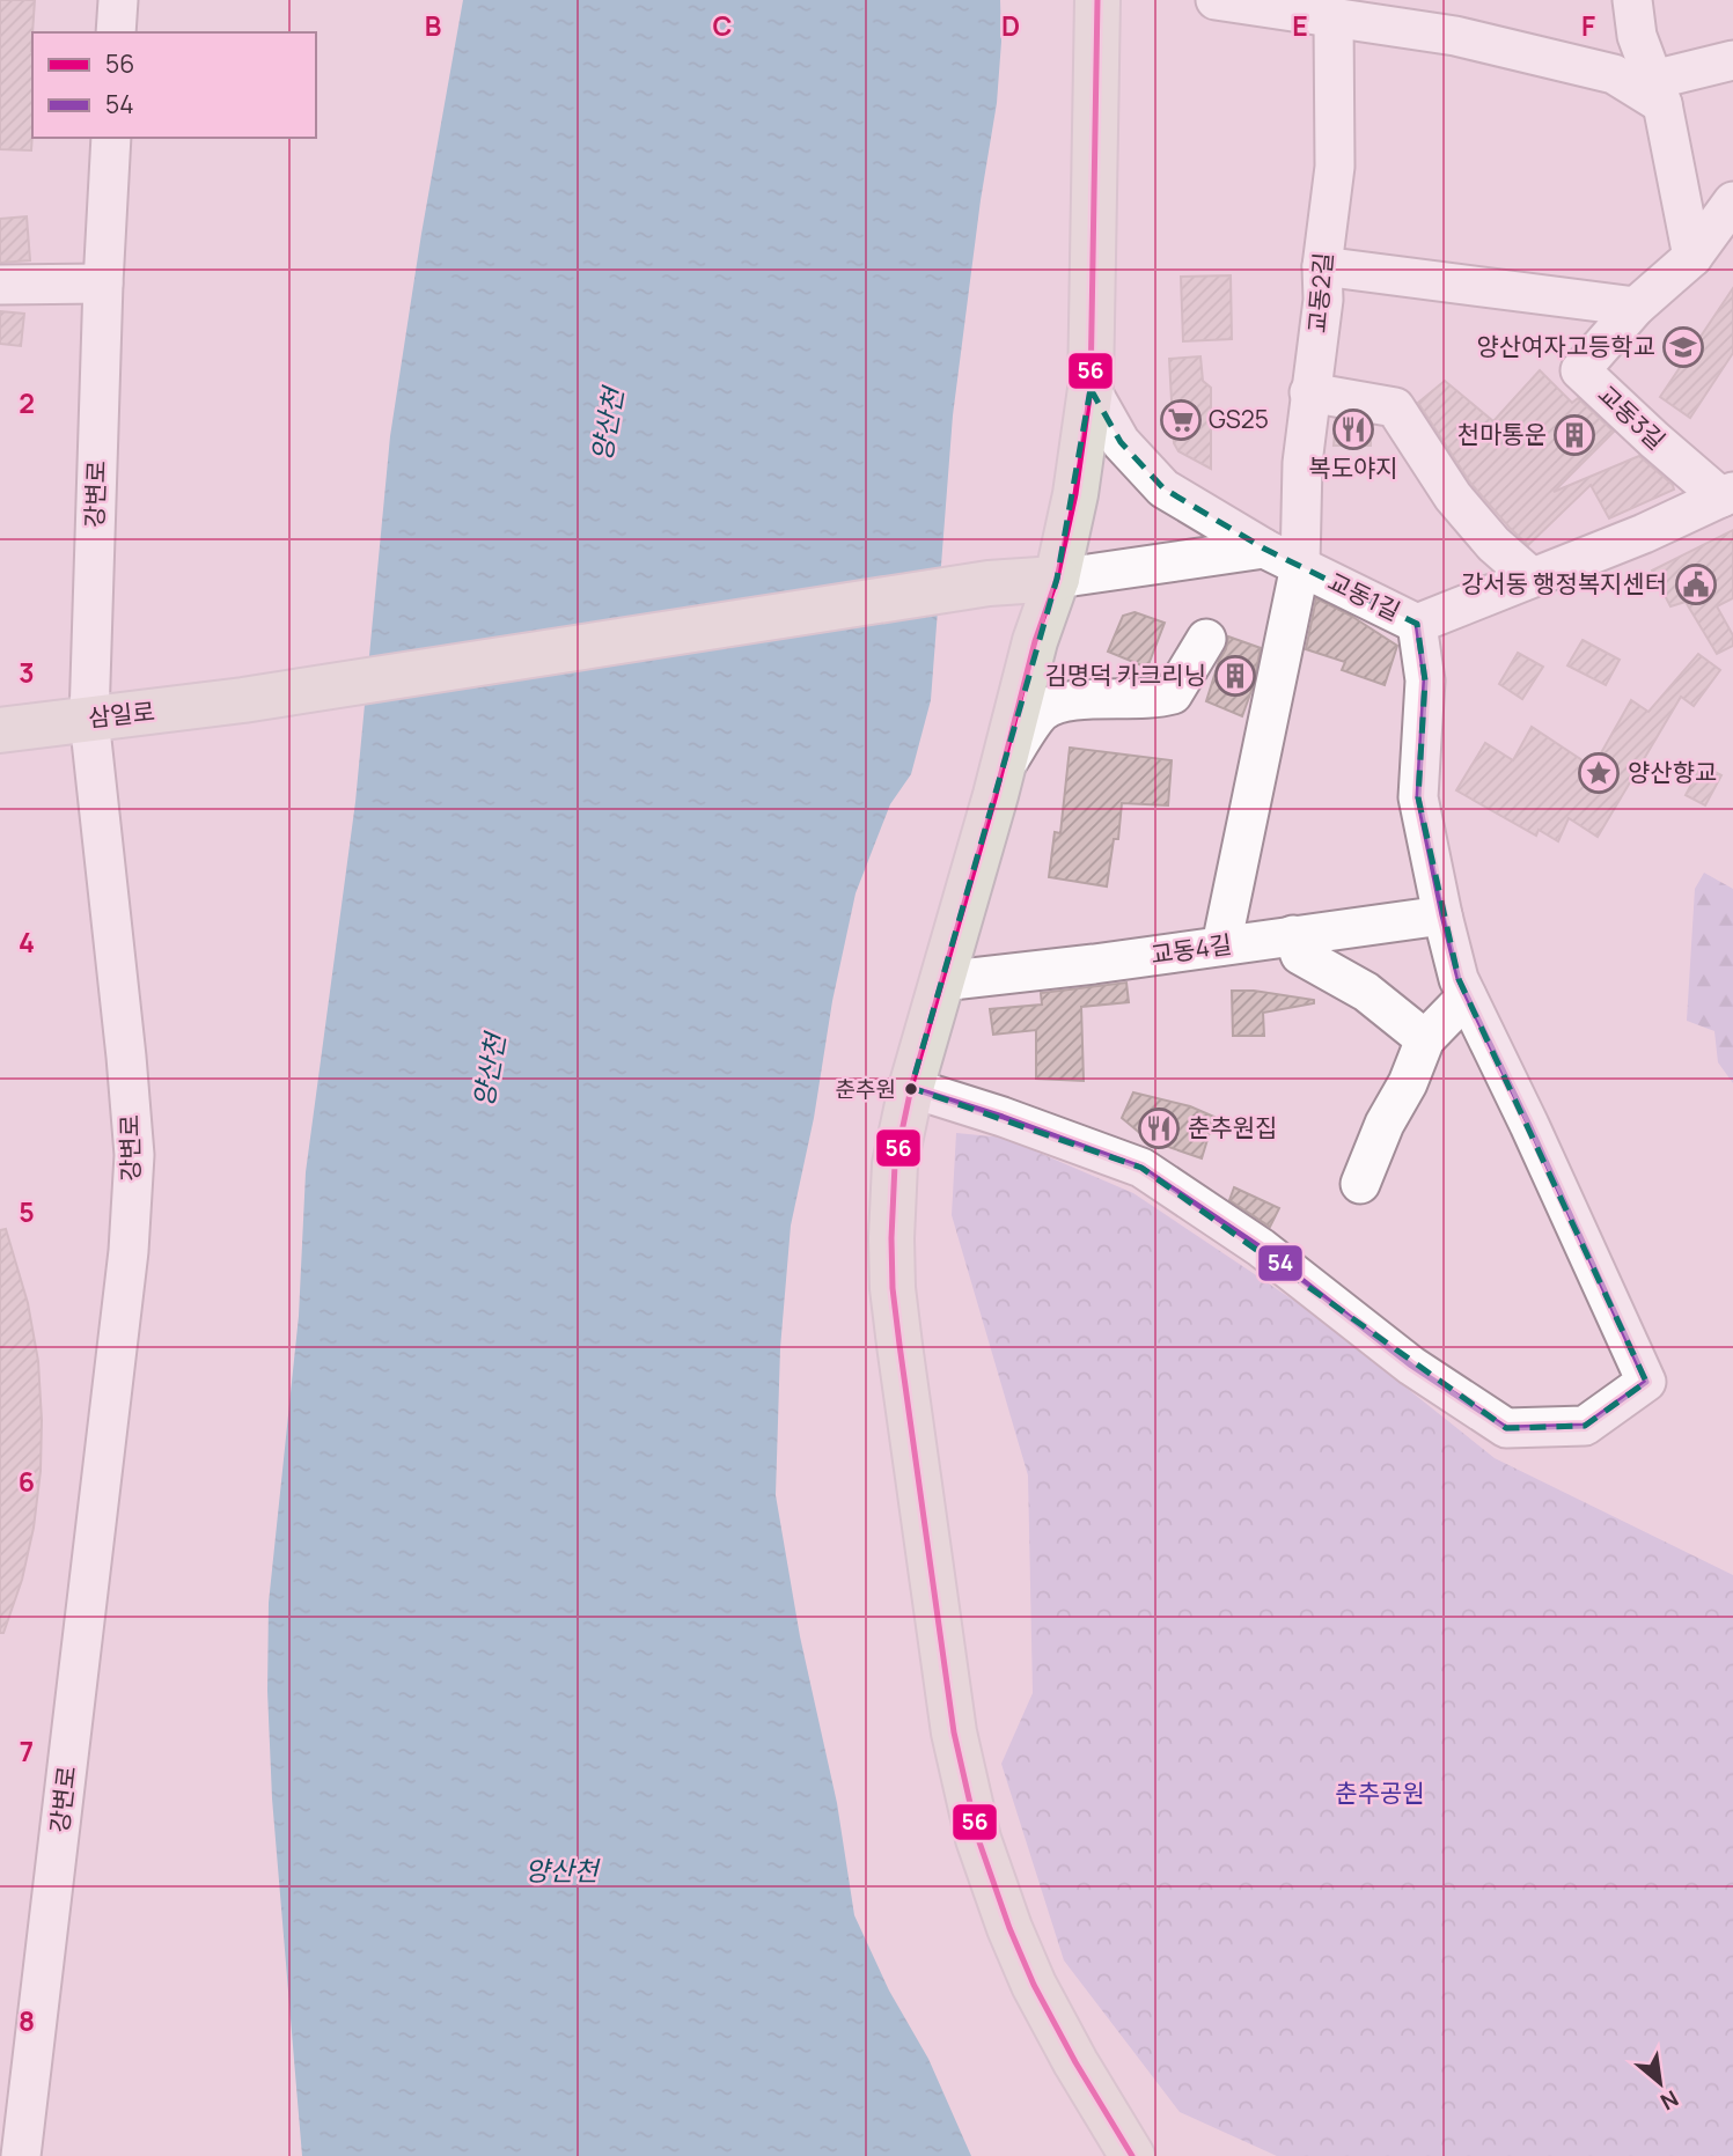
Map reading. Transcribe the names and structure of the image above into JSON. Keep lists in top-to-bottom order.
{
  "streets": {
    "main road": ["삼일로"],
    "street": [
      "교동2길",
      "교동3길",
      "강변로",
      "교동1길",
      "교동4길"
    ]
  },
  "crossings": [
    ["교동2길", "교동1길"],
    ["교동2길", "교동4길"],
    ["교동3길", "교동1길"],
    ["강변로", "삼일로"]
  ],
  "water": ["양산천"],
  "parks": ["춘추공원"],
  "places": {
    "school or university": ["양산여자고등학교"],
    "supermarket": ["GS25"],
    "restaurant": ["복도야지", "춘추원집"],
    "building": ["천마통운", "김명덕 카크리닝"],
    "public building": ["강서동 행정복지센터"],
    "place": ["양산향교"],
    "other": ["춘추원"]
  },
  "lines": ["transit line 56", "transit line 54"],
  "legend": ["56", "54"],
  "north": "bottom right",
  "grid": {
    "columns": [
      "B",
      "C",
      "D",
      "E",
      "F"
    ],
    "rows": [
      "2",
      "3",
      "4",
      "5",
      "6",
      "7",
      "8"
    ]
  }
}
